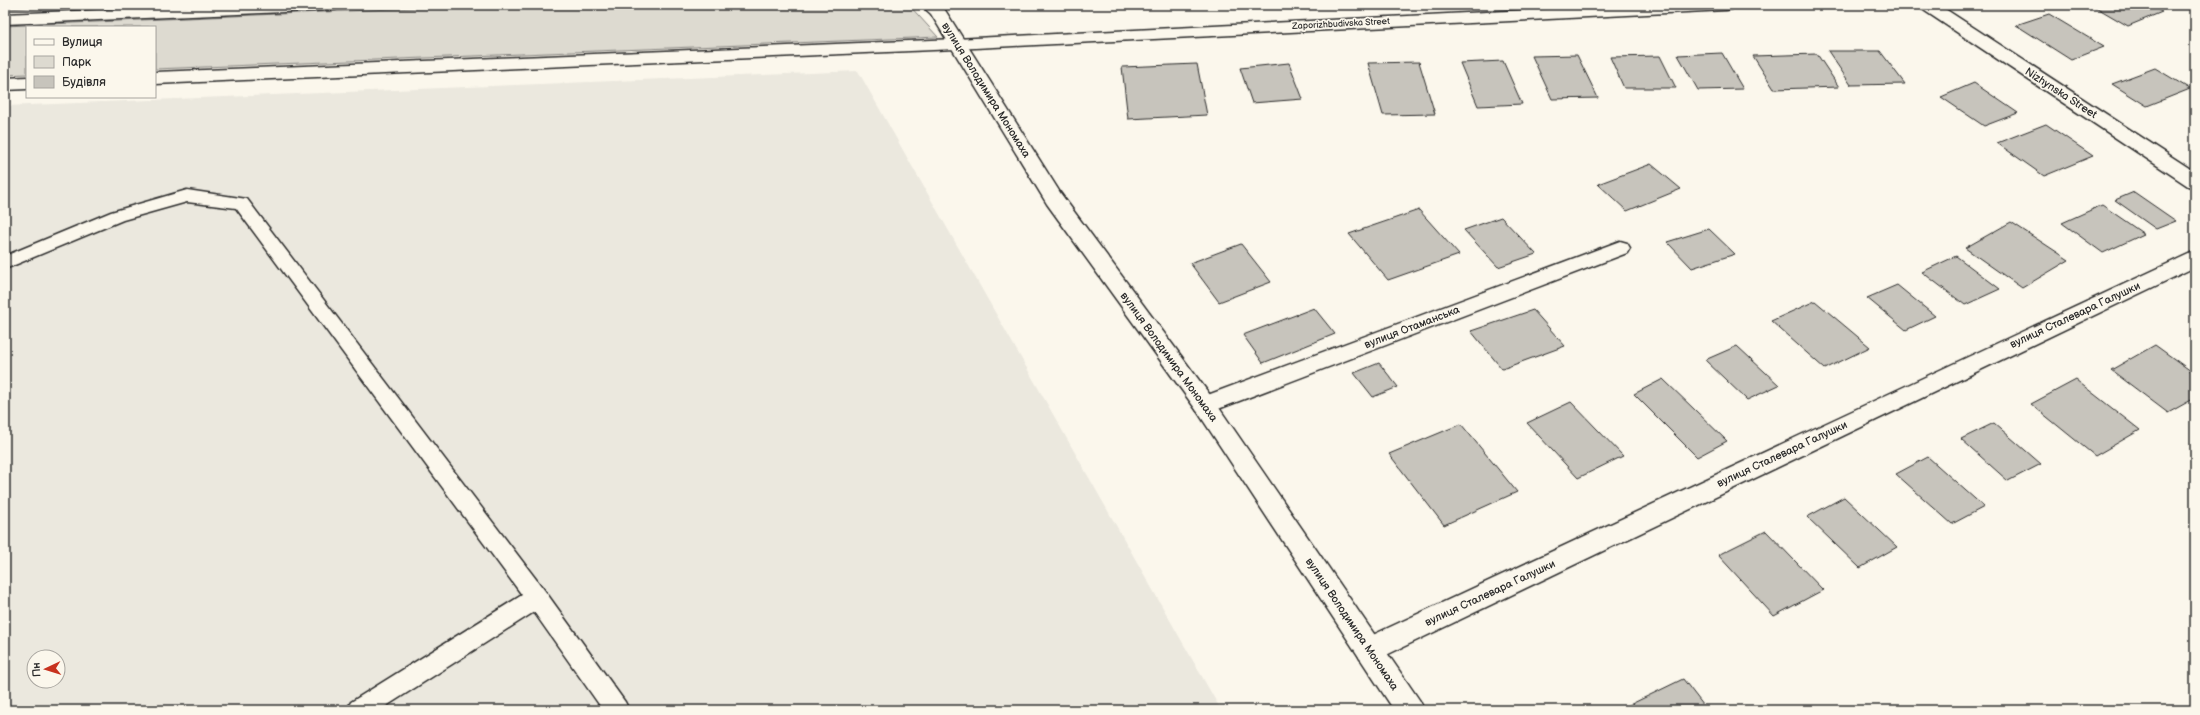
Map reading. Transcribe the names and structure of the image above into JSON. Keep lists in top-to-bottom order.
{
  "streets": {
    "street": [
      "Zaporizhbudivska Street",
      "вулиця Володимира Мономаха",
      "Nizhynska Street",
      "вулиця Сталевара Галушки",
      "вулиця Отаманська"
    ]
  },
  "crossings": [
    ["Zaporizhbudivska Street", "вулиця Володимира Мономаха"],
    ["вулиця Володимира Мономаха", "вулиця Сталевара Галушки"],
    ["вулиця Володимира Мономаха", "вулиця Отаманська"]
  ],
  "legend": ["Вулиця", "Парк", "Будівля"],
  "north": "left"
}
